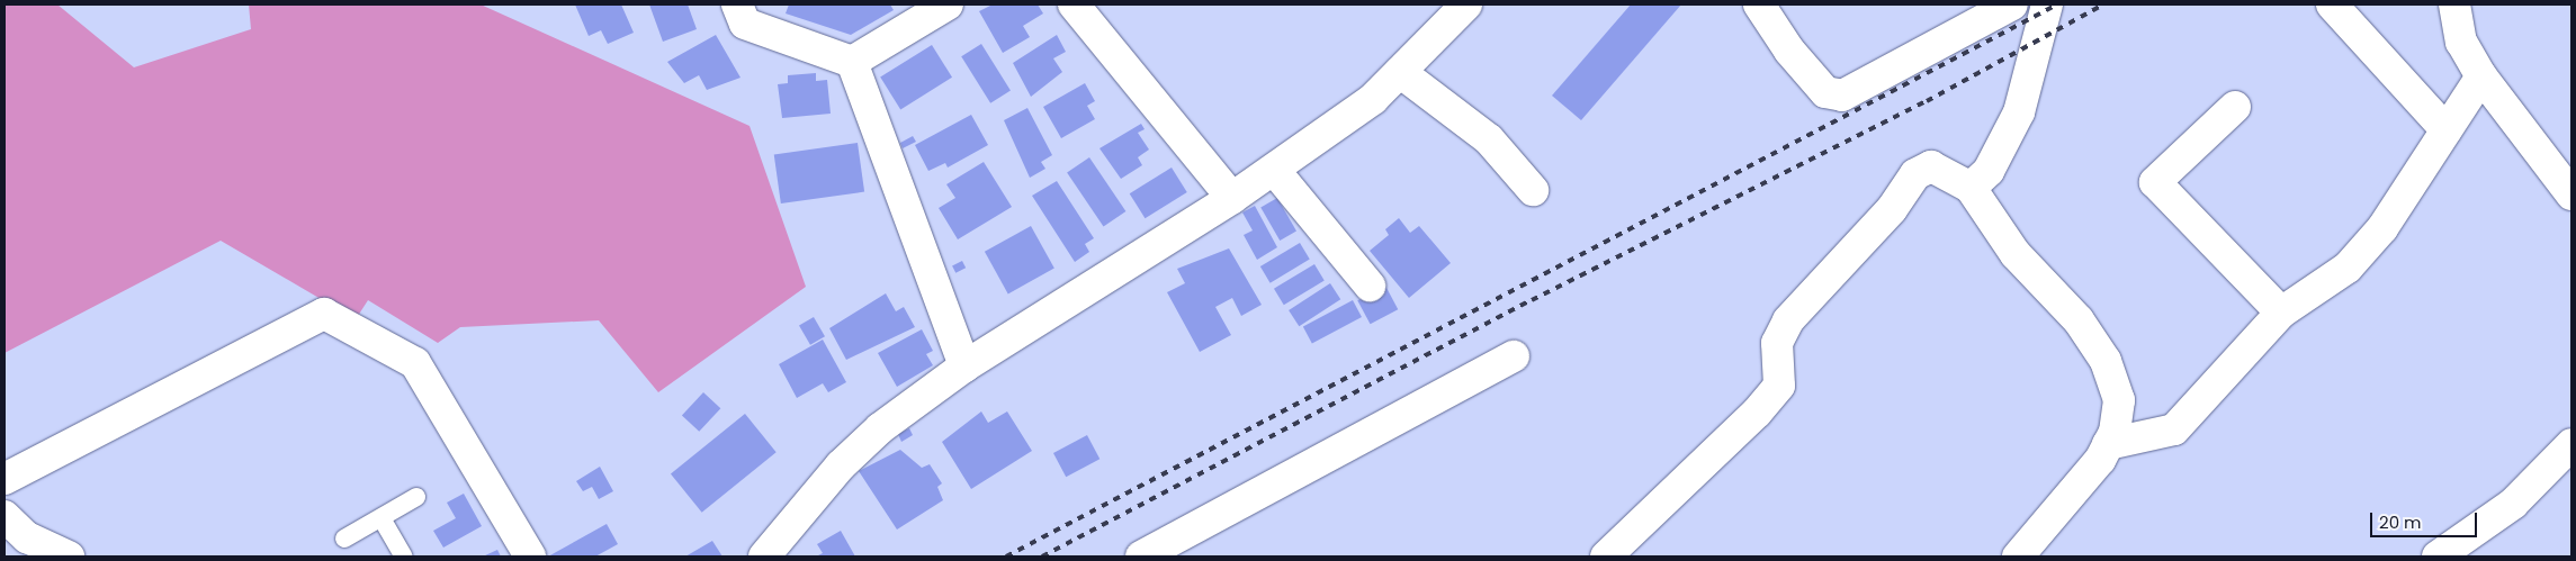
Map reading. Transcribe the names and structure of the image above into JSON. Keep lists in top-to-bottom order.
{
  "scale_bar": "20 m"
}
